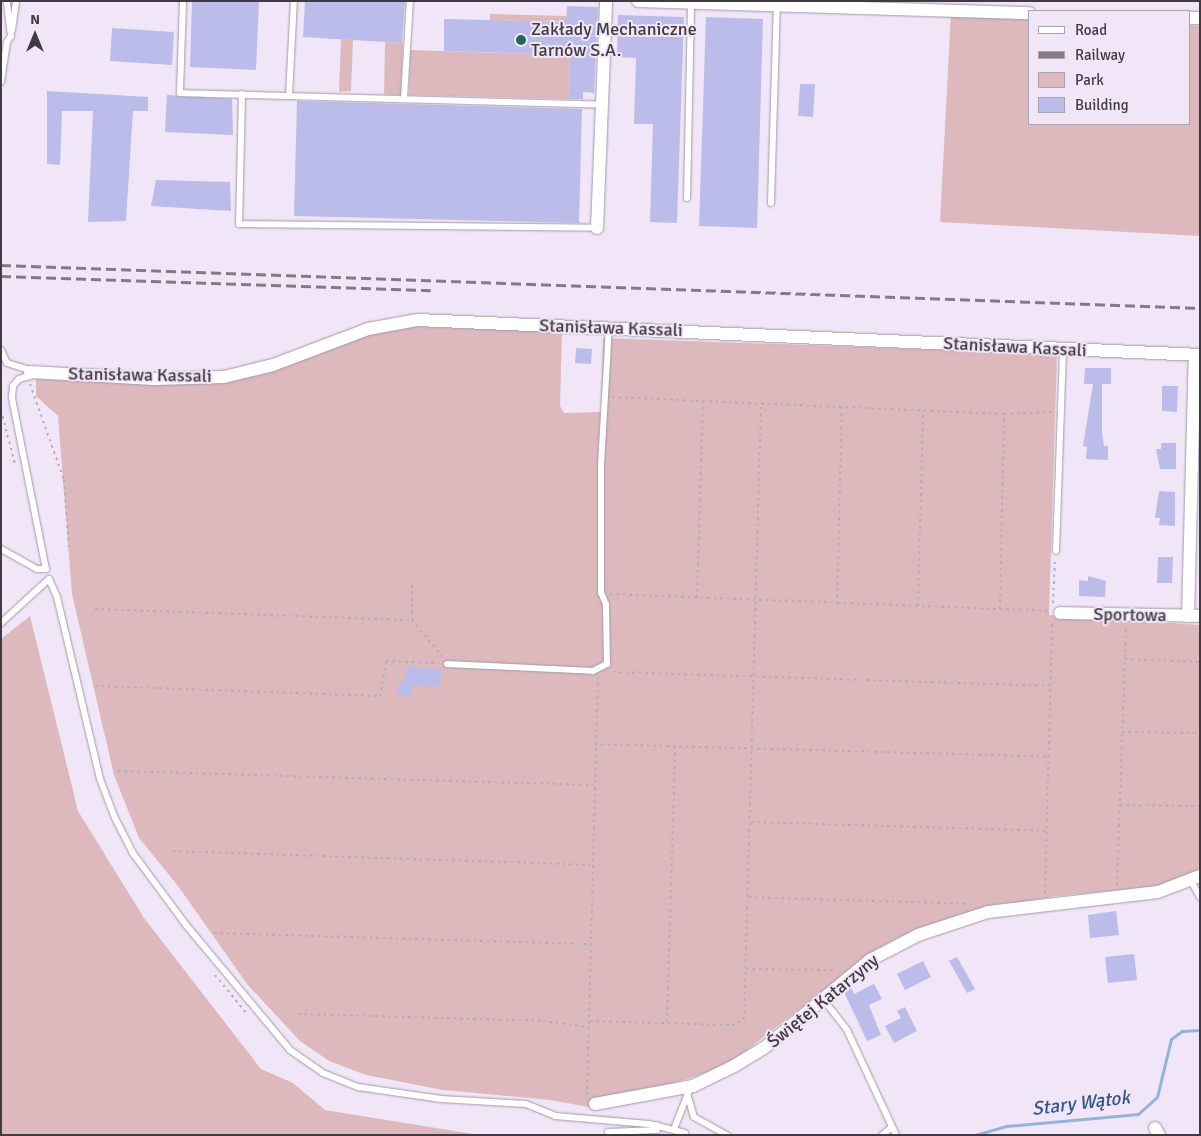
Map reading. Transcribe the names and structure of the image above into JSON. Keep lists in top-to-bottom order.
{
  "streets": {
    "street": ["Stanisława Kassali", "Sportowa", "Świętej Katarzyny"]
  },
  "water": ["Stary Wątok"],
  "places": ["Zakłady Mechaniczne Tarnów S.A."],
  "legend": [
    "Road",
    "Railway",
    "Park",
    "Building"
  ],
  "north": "top"
}
